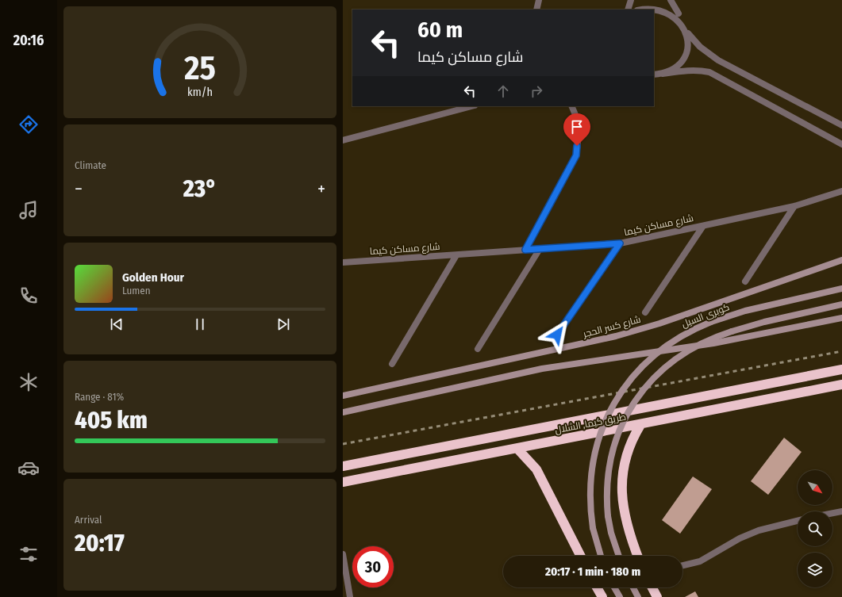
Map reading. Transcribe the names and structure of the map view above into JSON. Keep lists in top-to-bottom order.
{
  "streets": {
    "highway": ["طريق كيما, الشلال"],
    "main road": ["كوبرى السيل", "شارع كسر الحجر"],
    "street": ["شارع مساكن كيما"]
  },
  "north": "bottom right",
  "page": {
    "tabs": "20:16",
    "turn": ["60 m", "شارع مساكن كيما"],
    "tile": [
      "Climate",
      ["Range · 81%", "405 km"],
      ["Arrival", "20:17"]
    ],
    "heat": ["−", "23°", "+"],
    "song": ["Golden Hour", "Lumen"],
    "limit": "30",
    "trip": "20:17 · 1 min · 180 m",
    "gauge": ["25", "km/h"]
  }
}
